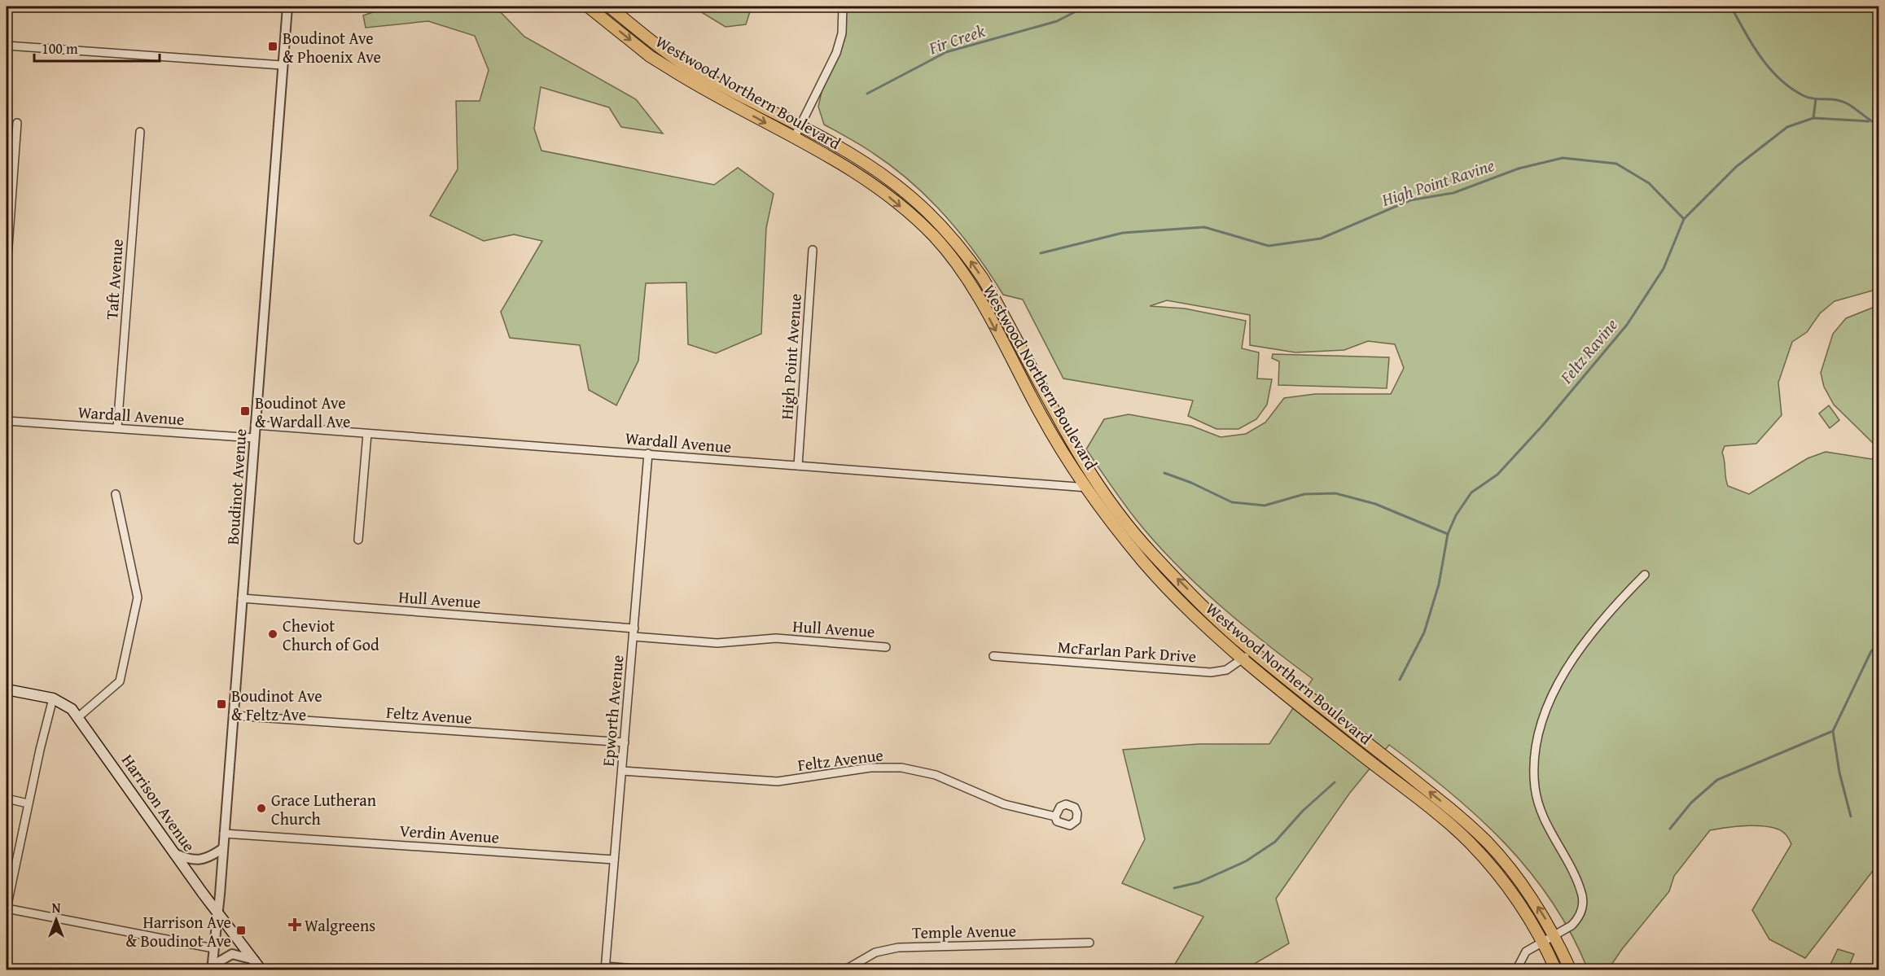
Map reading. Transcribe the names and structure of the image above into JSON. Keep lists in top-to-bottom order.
{
  "streets": {
    "main road": ["Westwood Northern Boulevard", "Harrison Avenue"],
    "street": [
      "Taft Avenue",
      "High Point Avenue",
      "Wardall Avenue",
      "Boudinot Avenue",
      "Hull Avenue",
      "McFarlan Park Drive",
      "Epworth Avenue",
      "Feltz Avenue",
      "Verdin Avenue",
      "Temple Avenue"
    ]
  },
  "crossings": [
    ["Westwood Northern Boulevard", "Wardall Avenue"],
    ["Westwood Northern Boulevard", "McFarlan Park Drive"],
    ["Taft Avenue", "Wardall Avenue"],
    ["High Point Avenue", "Wardall Avenue"],
    ["Wardall Avenue", "Boudinot Avenue"],
    ["Wardall Avenue", "Epworth Avenue"],
    ["Boudinot Avenue", "Hull Avenue"],
    ["Boudinot Avenue", "Feltz Avenue"],
    ["Boudinot Avenue", "Harrison Avenue"],
    ["Boudinot Avenue", "Verdin Avenue"],
    ["Hull Avenue", "Epworth Avenue"],
    ["Epworth Avenue", "Feltz Avenue"],
    ["Epworth Avenue", "Verdin Avenue"]
  ],
  "water": ["Fir Creek", "High Point Ravine", "Feltz Ravine"],
  "places": {
    "transit": [
      "Boudinot Ave & Phoenix Ave",
      "Boudinot Ave & Wardall Ave",
      "Boudinot Ave & Feltz Ave",
      "Harrison Ave & Boudinot Ave"
    ],
    "other": ["Cheviot Church of God", "Grace Lutheran Church"],
    "health": ["Walgreens"]
  },
  "scale_bar": "100 m",
  "north": "top"
}
